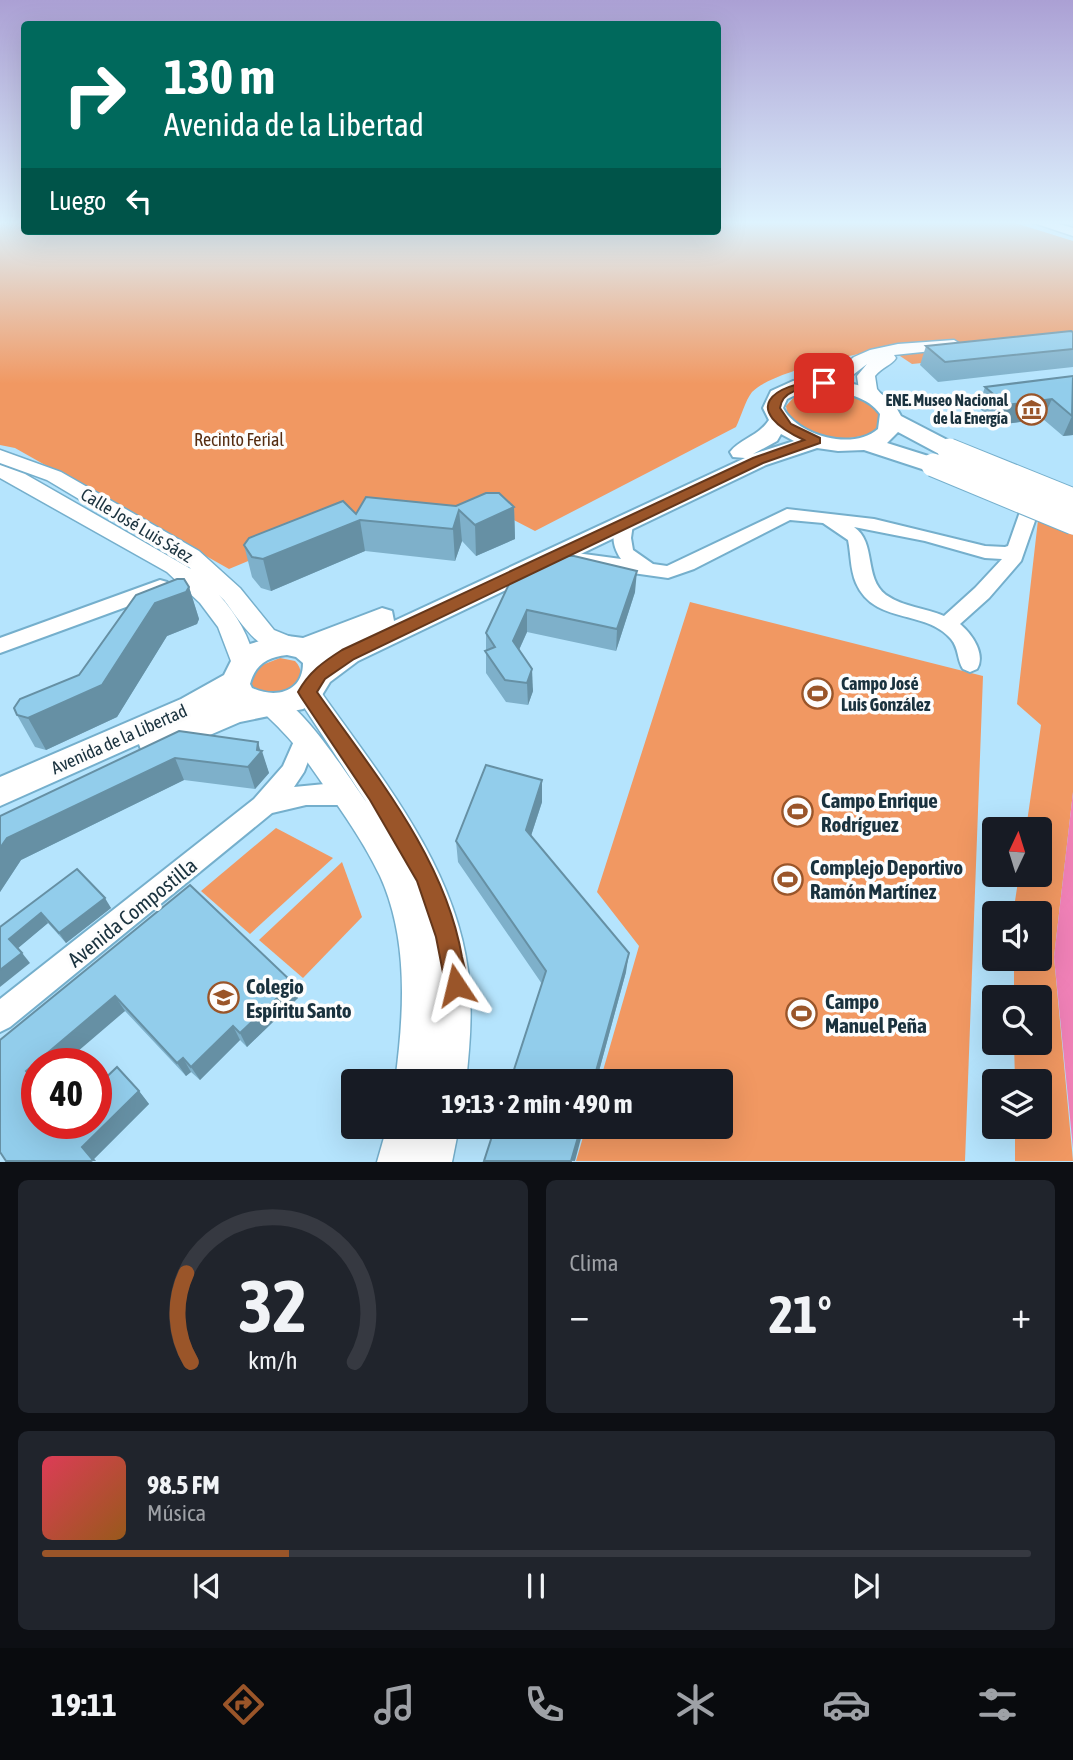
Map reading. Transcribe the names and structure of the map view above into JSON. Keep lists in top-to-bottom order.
{
  "streets": {
    "main road": ["Avenida de la Libertad"],
    "street": ["Calle José Luis Sáez", "Avenida Compostilla"]
  },
  "crossings": [
    ["Calle José Luis Sáez", "Avenida de la Libertad"]
  ],
  "parks": ["Recinto Ferial"],
  "places": {
    "museum": ["ENE. Museo Nacional de la Energía"],
    "sports": [
      "Campo José Luis González",
      "Campo Enrique Rodríguez",
      "Complejo Deportivo Ramón Martínez",
      "Campo Manuel Peña"
    ],
    "school or university": ["Colegio Espíritu Santo"]
  },
  "north": "top",
  "page": {
    "turn": ["130 m", "Avenida de la Libertad"],
    "then": "Luego",
    "limit": "40",
    "trip": "19:13 · 2 min · 490 m",
    "tile": "Clima",
    "heat": ["−", "21°", "+"],
    "song": ["98.5 FM", "Música"],
    "tabs": "19:11",
    "gauge": ["32", "km/h"]
  }
}
